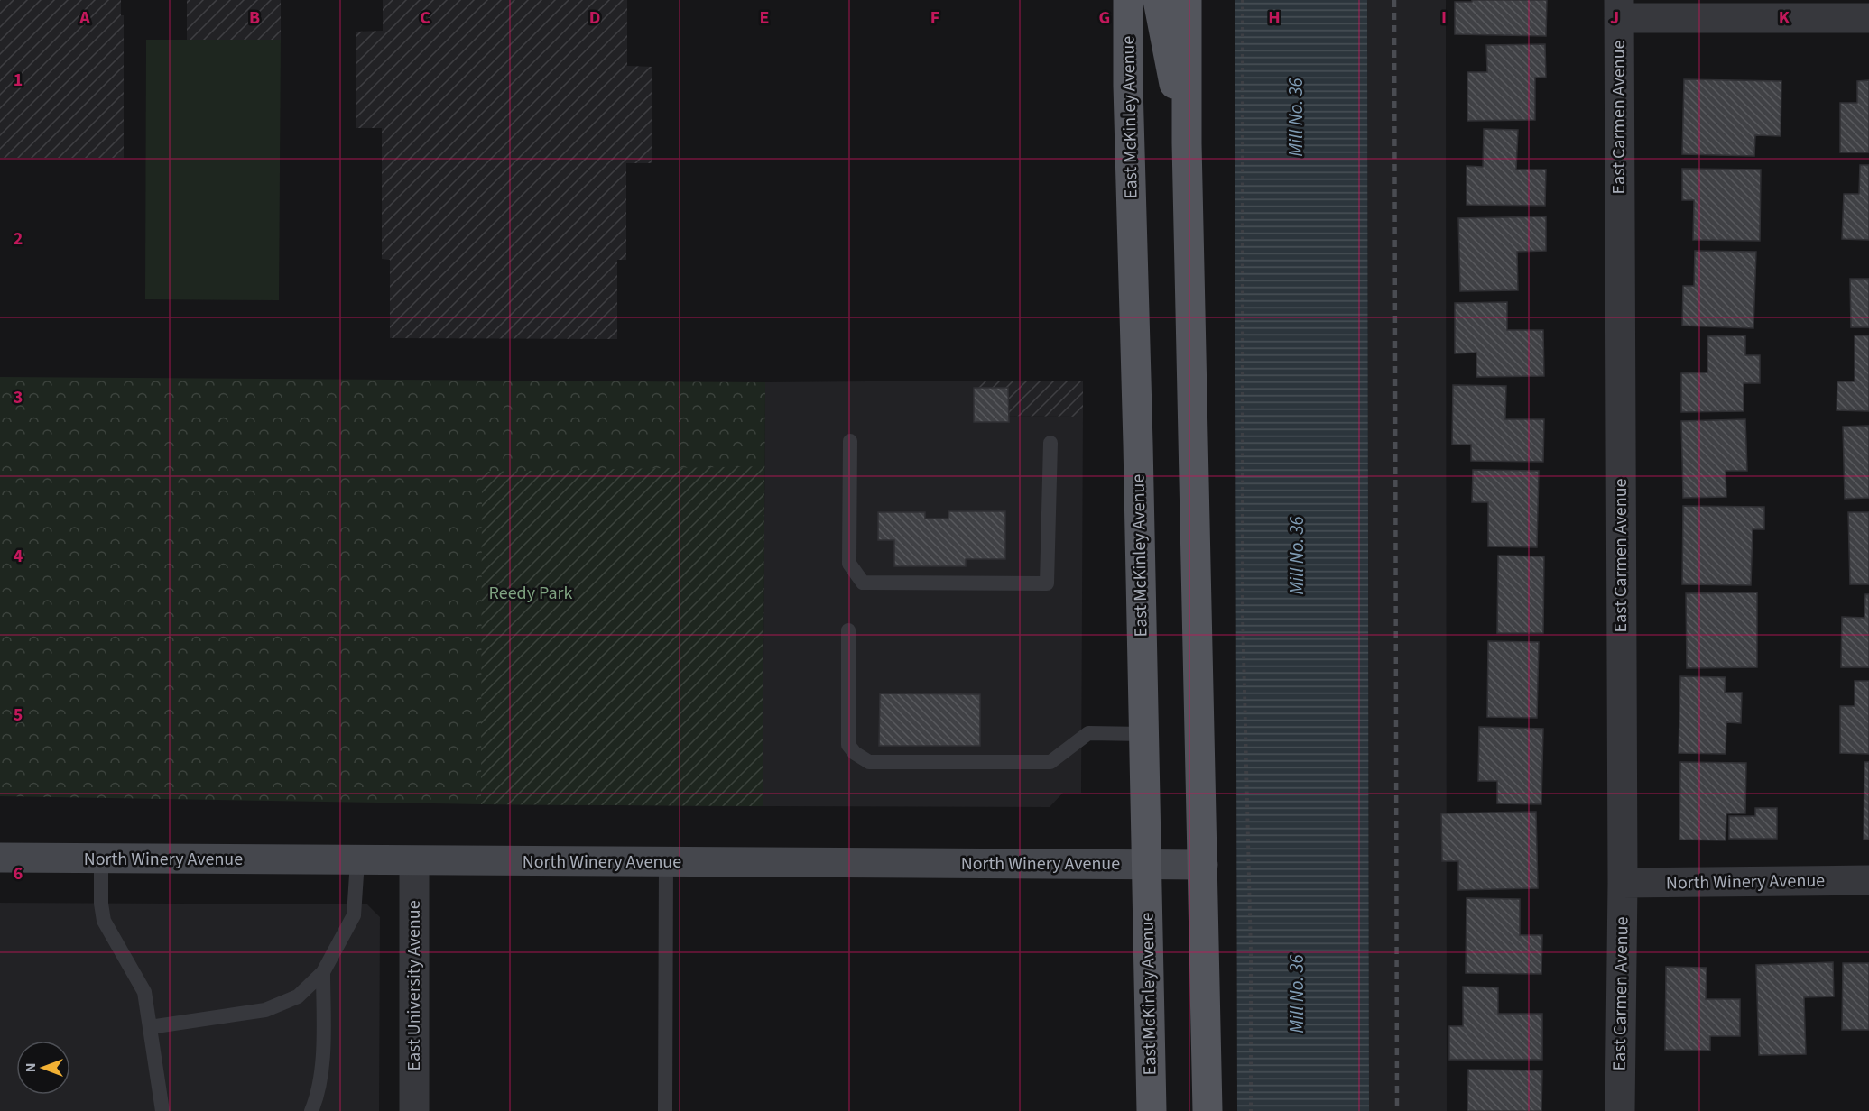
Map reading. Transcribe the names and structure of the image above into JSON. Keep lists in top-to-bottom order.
{
  "streets": {
    "main road": ["East McKinley Avenue"],
    "street": ["East Carmen Avenue", "North Winery Avenue", "East University Avenue"]
  },
  "crossings": [
    ["East McKinley Avenue", "North Winery Avenue"],
    ["East Carmen Avenue", "North Winery Avenue"],
    ["North Winery Avenue", "East University Avenue"]
  ],
  "water": ["Mill No. 36"],
  "parks": ["Reedy Park"],
  "north": "left",
  "grid": {
    "columns": [
      "A",
      "B",
      "C",
      "D",
      "E",
      "F",
      "G",
      "H",
      "I",
      "J",
      "K"
    ],
    "rows": [
      "1",
      "2",
      "3",
      "4",
      "5",
      "6"
    ]
  }
}
